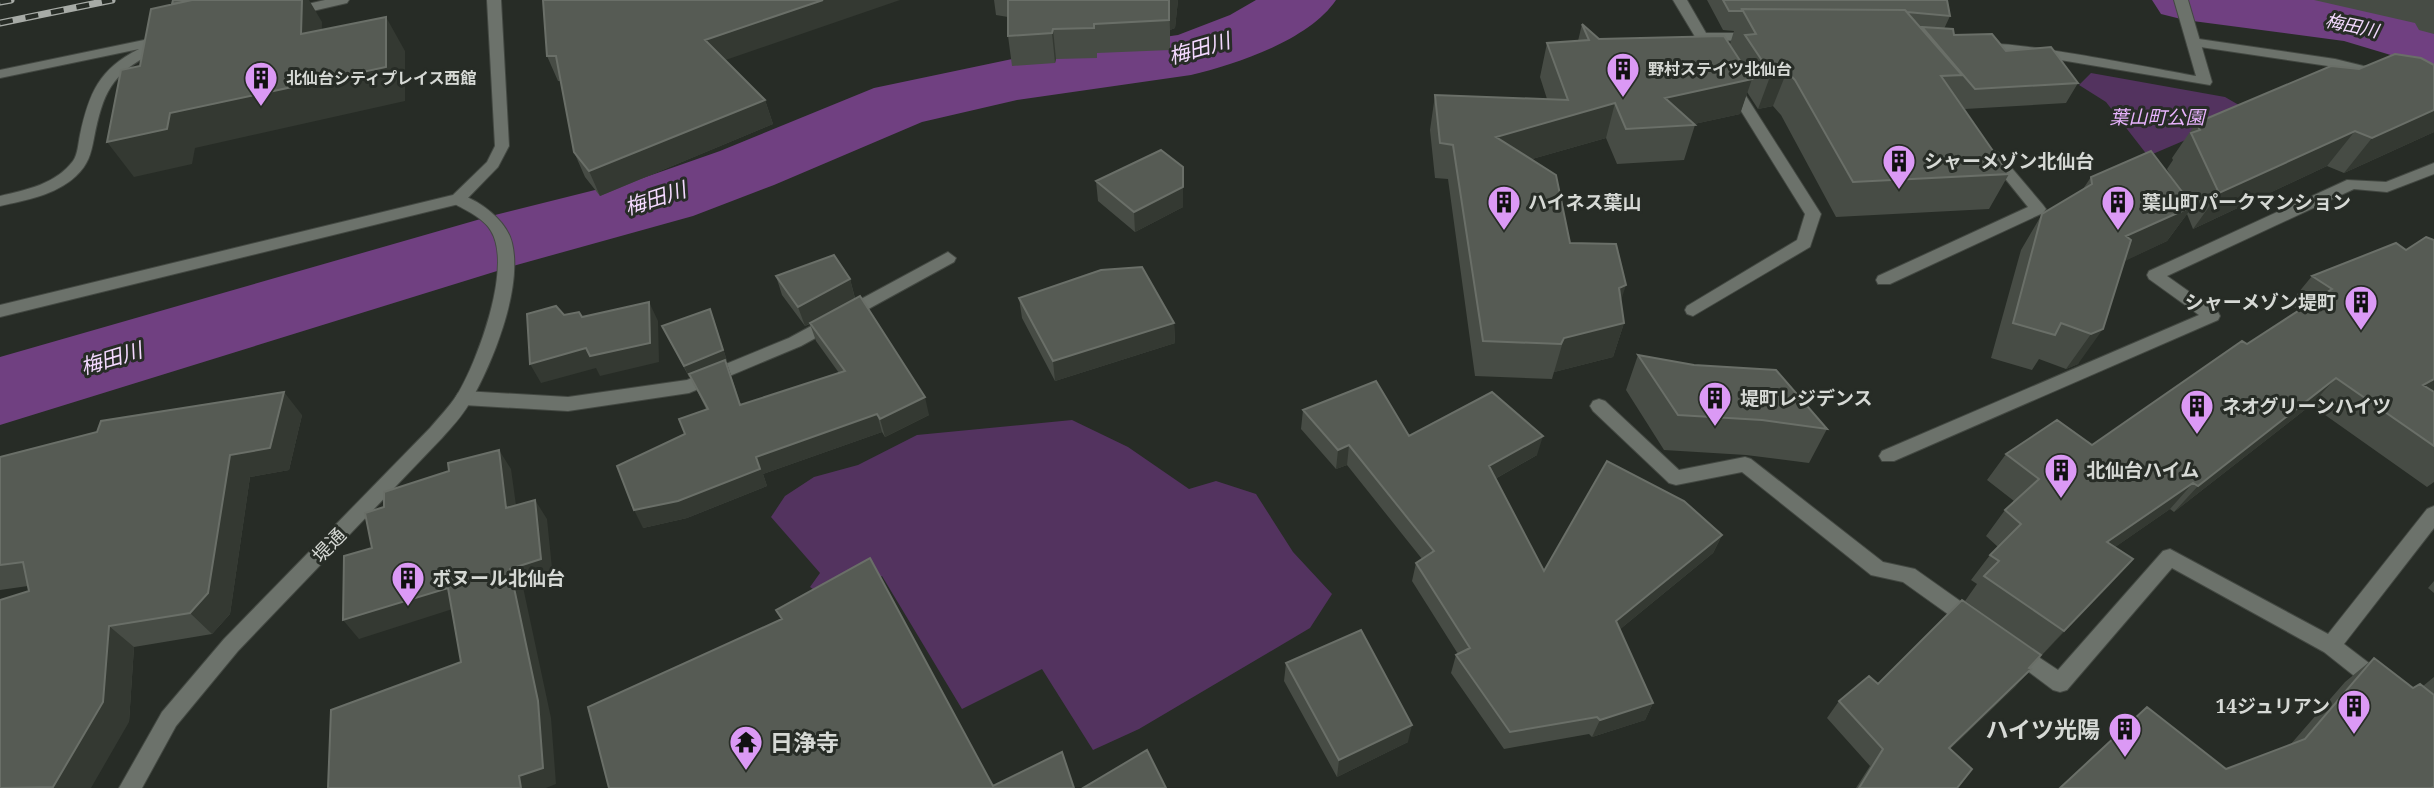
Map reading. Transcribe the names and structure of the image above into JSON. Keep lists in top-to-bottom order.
{
  "streets": {
    "street": ["堤通"]
  },
  "water": ["梅田川"],
  "parks": ["葉山町公園"],
  "places": {
    "building": [
      "野村ステイツ北仙台",
      "北仙台シティプレイス西館",
      "シャーメゾン北仙台",
      "ハイネス葉山",
      "葉山町パークマンション",
      "シャーメゾン堤町",
      "堤町レジデンス",
      "ネオグリーンハイツ",
      "北仙台ハイム",
      "ボヌール北仙台",
      "14ジュリアン",
      "ハイツ光陽"
    ],
    "temple": ["日浄寺"]
  }
}
